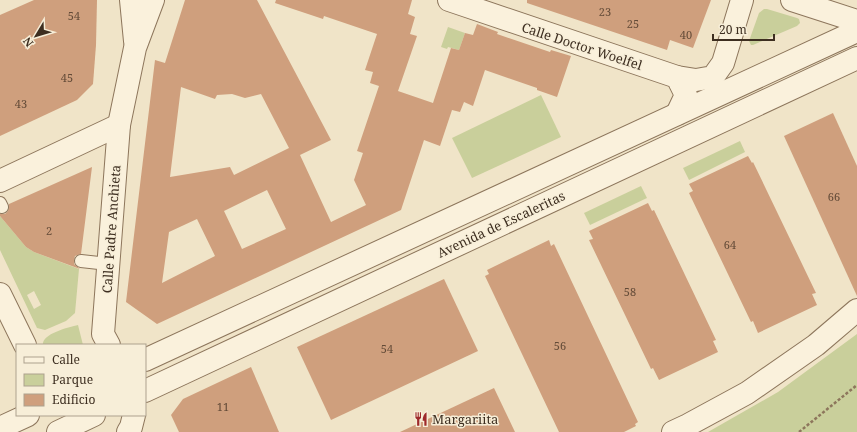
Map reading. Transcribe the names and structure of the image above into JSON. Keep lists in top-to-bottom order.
{
  "streets": {
    "street": ["Calle Doctor Woelfel", "Avenida de Escaleritas", "Calle Padre Anchieta"]
  },
  "places": {
    "restaurant": ["Margariita"]
  },
  "house_numbers": [
    "23",
    "54",
    "25",
    "40",
    "45",
    "43",
    "66",
    "2",
    "64",
    "58",
    "56",
    "54",
    "11"
  ],
  "legend": ["Calle", "Parque", "Edificio"],
  "scale_bar": "20 m",
  "north": "bottom left"
}
